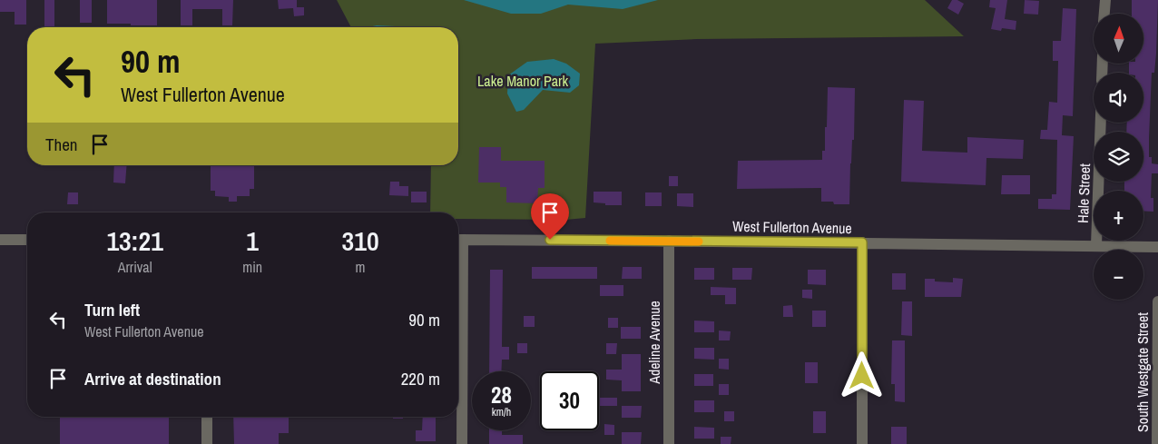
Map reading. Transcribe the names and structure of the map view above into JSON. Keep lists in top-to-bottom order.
{
  "streets": {
    "street": [
      "Hale Street",
      "West Fullerton Avenue",
      "Adeline Avenue",
      "South Westgate Street"
    ]
  },
  "crossings": [
    ["Hale Street", "West Fullerton Avenue"],
    ["West Fullerton Avenue", "Adeline Avenue"]
  ],
  "parks": ["Lake Manor Park"],
  "north": "top",
  "page": {
    "map_buttons": ["+", "−"],
    "turn": ["90 m", "West Fullerton Avenue"],
    "then": "Then",
    "eta": [
      "13:21",
      "Arrival",
      "1",
      "min",
      "310",
      "m"
    ],
    "list": [
      {
        "name": "Turn left",
        "note": "West Fullerton Avenue",
        "value": "90 m"
      },
      {
        "name": "Arrive at destination",
        "value": "220 m"
      }
    ],
    "speed": "28 km/h",
    "limit": "30"
  }
}
